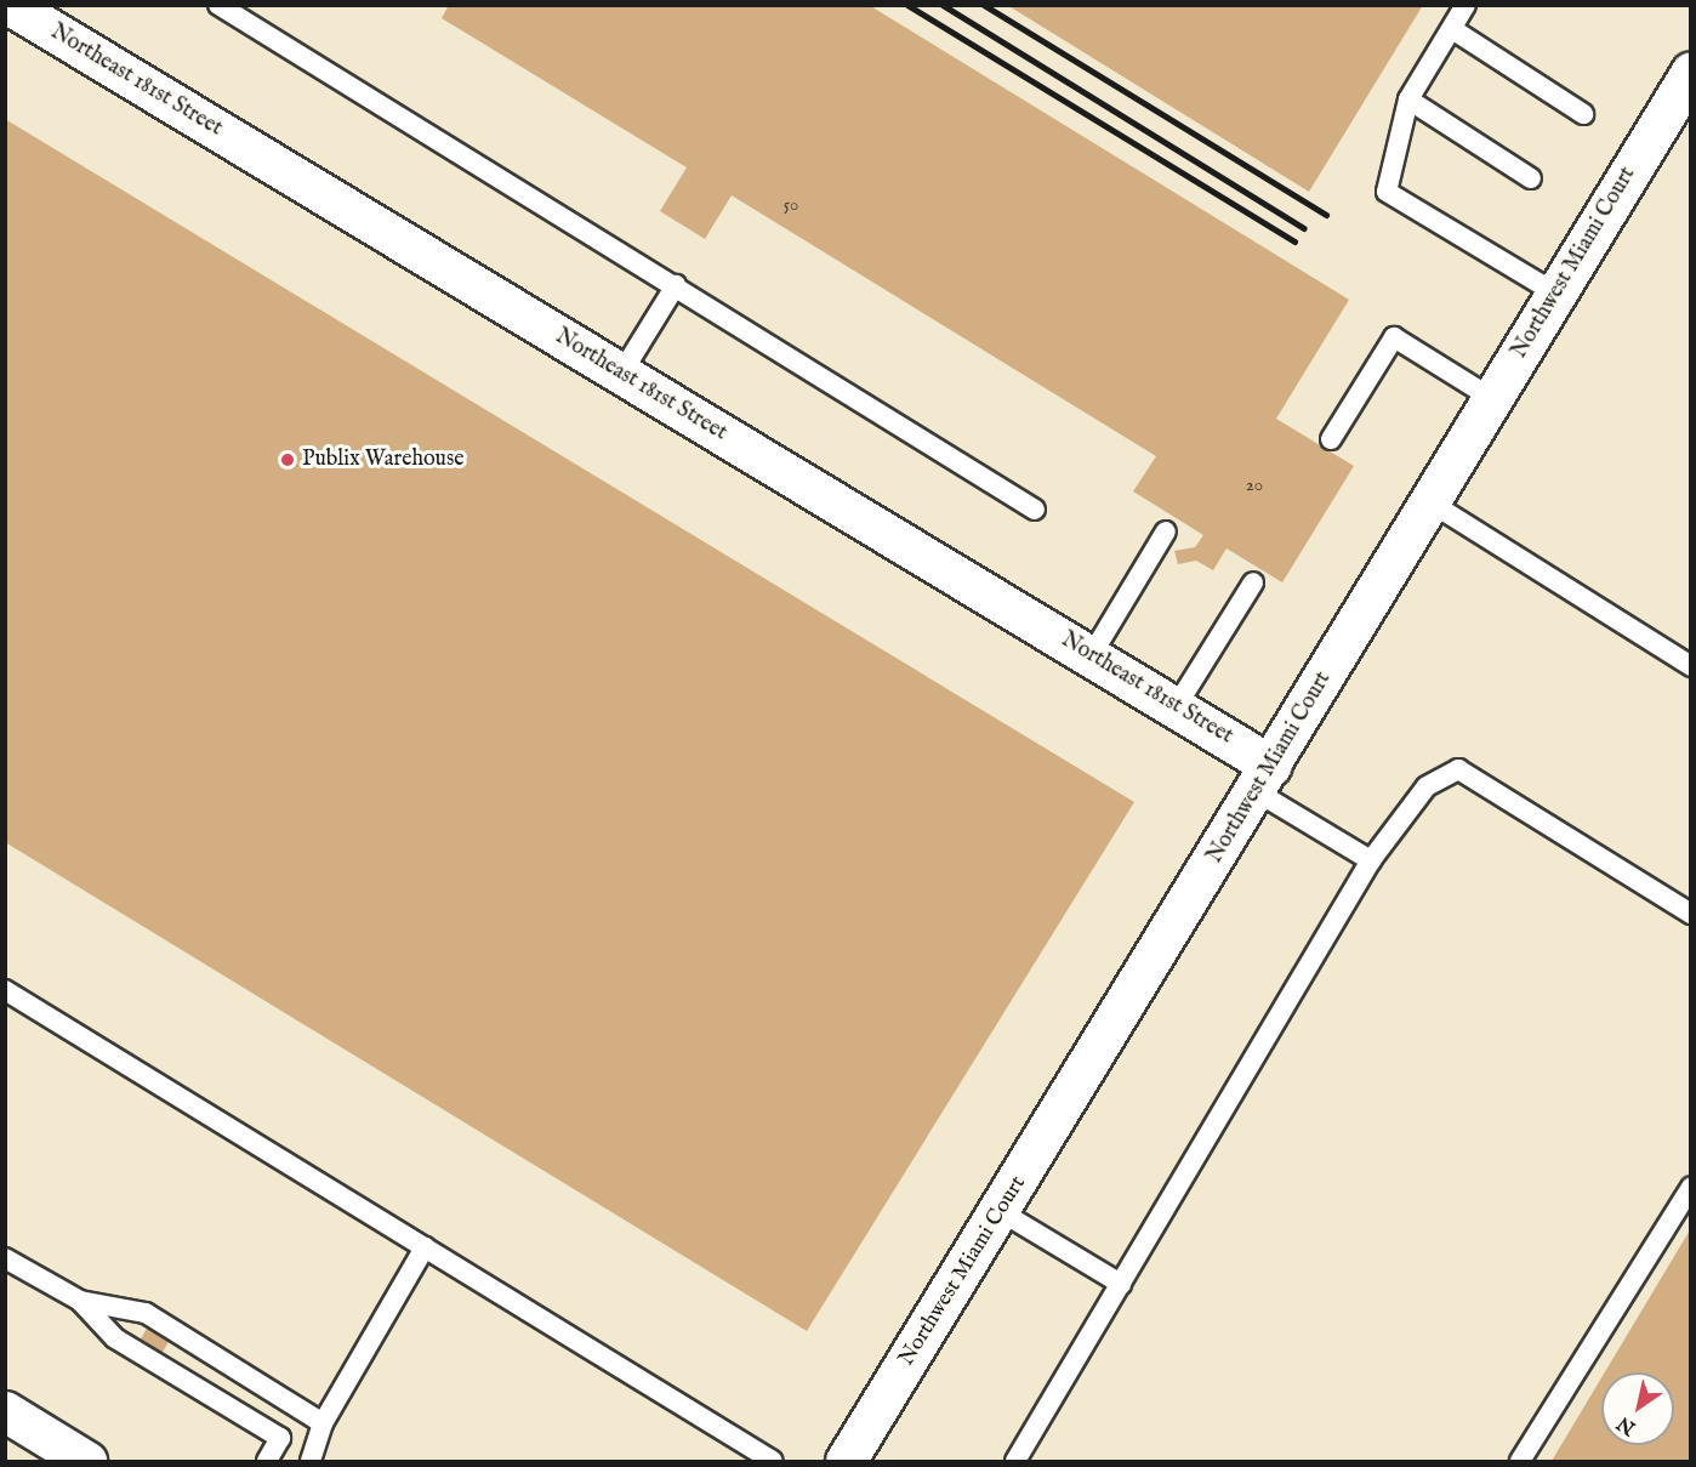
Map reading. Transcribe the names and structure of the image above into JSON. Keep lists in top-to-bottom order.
{
  "streets": {
    "street": ["Northeast 181st Street", "Northwest Miami Court"]
  },
  "crossings": [
    ["Northeast 181st Street", "Northwest Miami Court"]
  ],
  "places": ["Publix Warehouse"],
  "house_numbers": ["50", "20"],
  "north": "bottom left"
}
